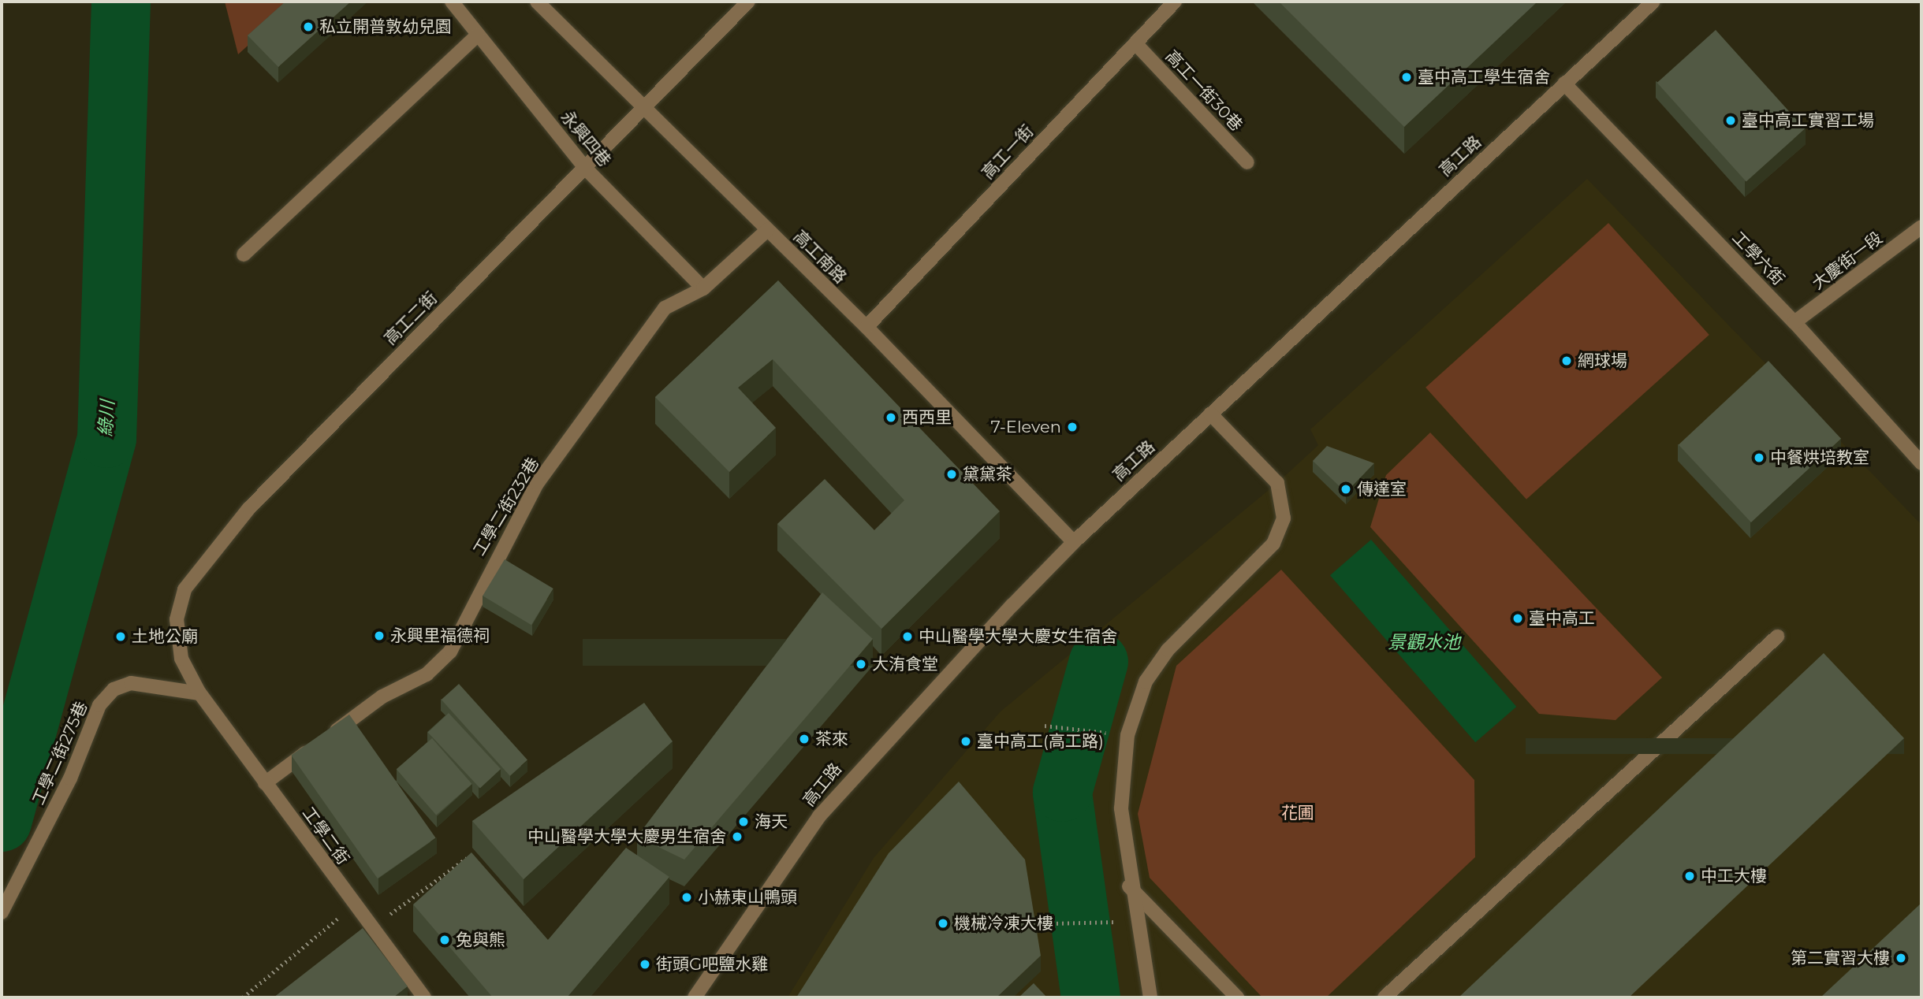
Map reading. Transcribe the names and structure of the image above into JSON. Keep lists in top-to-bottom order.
{
  "streets": {
    "street": [
      "高工一街30巷",
      "永興四巷",
      "高工一街",
      "高工路",
      "高工南路",
      "工學六街",
      "大慶街一段",
      "高工二街",
      "工學二街232巷",
      "工學二街275巷",
      "工學二街"
    ]
  },
  "crossings": [
    ["高工一街30巷", "高工一街"],
    ["永興四巷", "高工二街"],
    ["永興四巷", "工學二街232巷"],
    ["高工一街", "高工南路"],
    ["高工路", "高工南路"],
    ["高工路", "工學六街"],
    ["高工南路", "高工二街"],
    ["高工南路", "工學二街232巷"],
    ["工學六街", "大慶街一段"],
    ["高工二街", "工學二街275巷"],
    ["高工二街", "工學二街"],
    ["工學二街232巷", "工學二街"],
    ["工學二街275巷", "工學二街"]
  ],
  "water": ["綠川", "景觀水池"],
  "parks": ["花圃"],
  "places": [
    "私立開普敦幼兒園",
    "臺中高工學生宿舍",
    "臺中高工實習工場",
    "網球場",
    "西西里",
    "7-Eleven",
    "中餐烘培教室",
    "黛黛茶",
    "傳達室",
    "臺中高工",
    "永興里福德祠",
    "土地公廟",
    "中山醫學大學大慶女生宿舍",
    "大洧食堂",
    "茶來",
    "臺中高工(高工路)",
    "海天",
    "中山醫學大學大慶男生宿舍",
    "中工大樓",
    "小赫東山鴨頭",
    "機械冷凍大樓",
    "兔與熊",
    "第二實習大樓",
    "街頭G吧鹽水雞"
  ]
}
